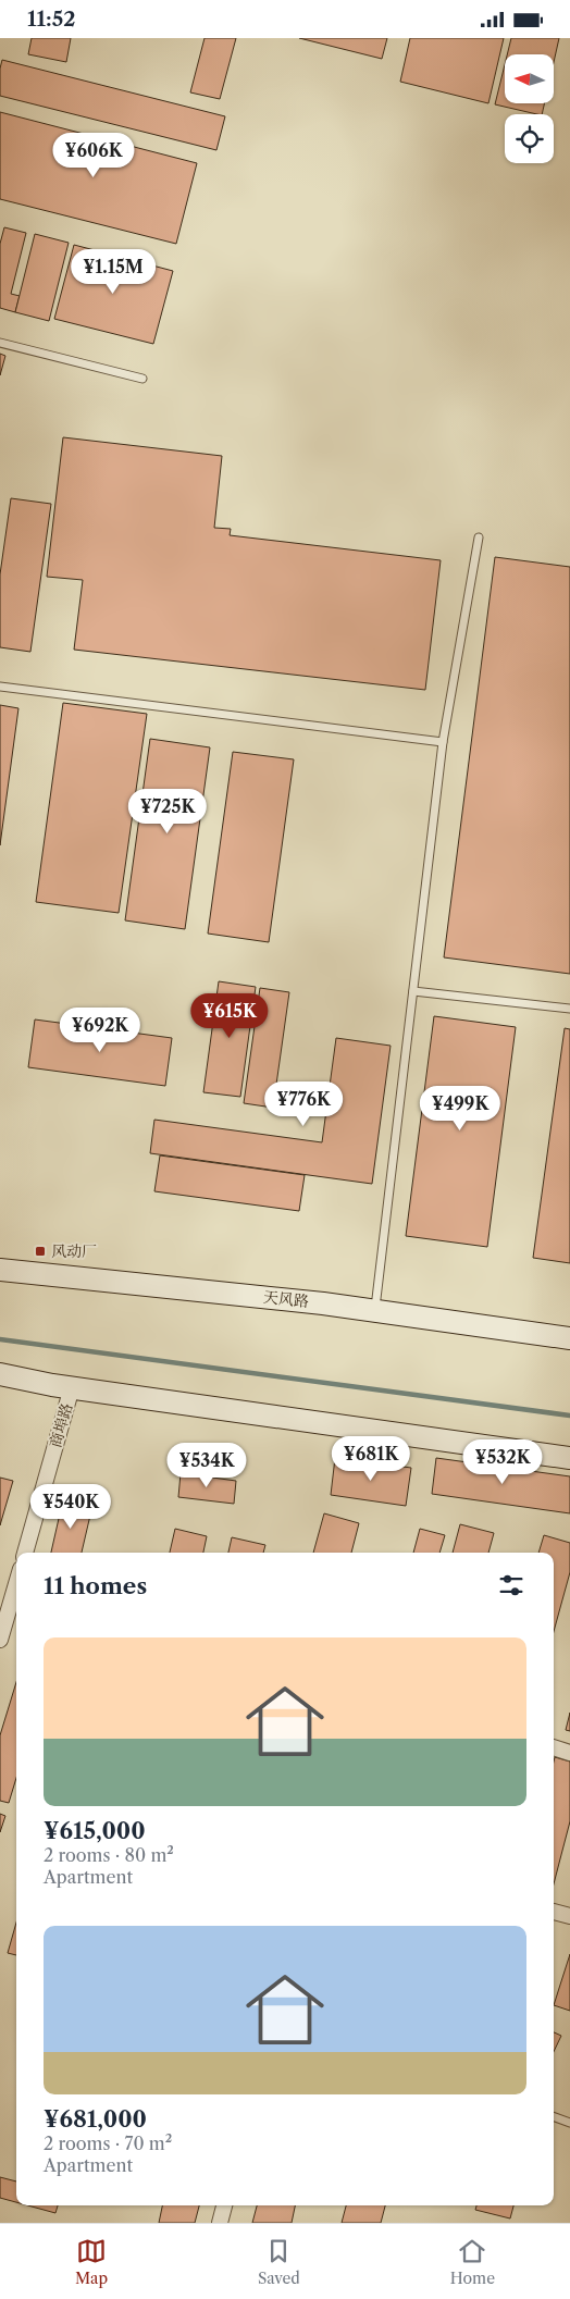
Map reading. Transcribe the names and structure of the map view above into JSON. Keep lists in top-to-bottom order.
{
  "streets": {
    "main road": ["天风路"],
    "street": ["商埠路"]
  },
  "places": {
    "transit": ["风动厂"]
  },
  "north": "left",
  "page": {
    "status": "11:52",
    "price": [
      "¥606K",
      "¥1.15M",
      "¥725K",
      "¥615K",
      "¥692K",
      "¥776K",
      "¥499K",
      "¥681K",
      "¥532K",
      "¥534K",
      "¥540K"
    ],
    "heading": "11 homes",
    "list": [
      {
        "name": "¥615,000",
        "note": "2 rooms · 80 m² · Apartment"
      },
      {
        "name": "¥681,000",
        "note": "2 rooms · 70 m² · Apartment"
      }
    ],
    "tabs": ["Map", "Saved", "Home"]
  }
}
